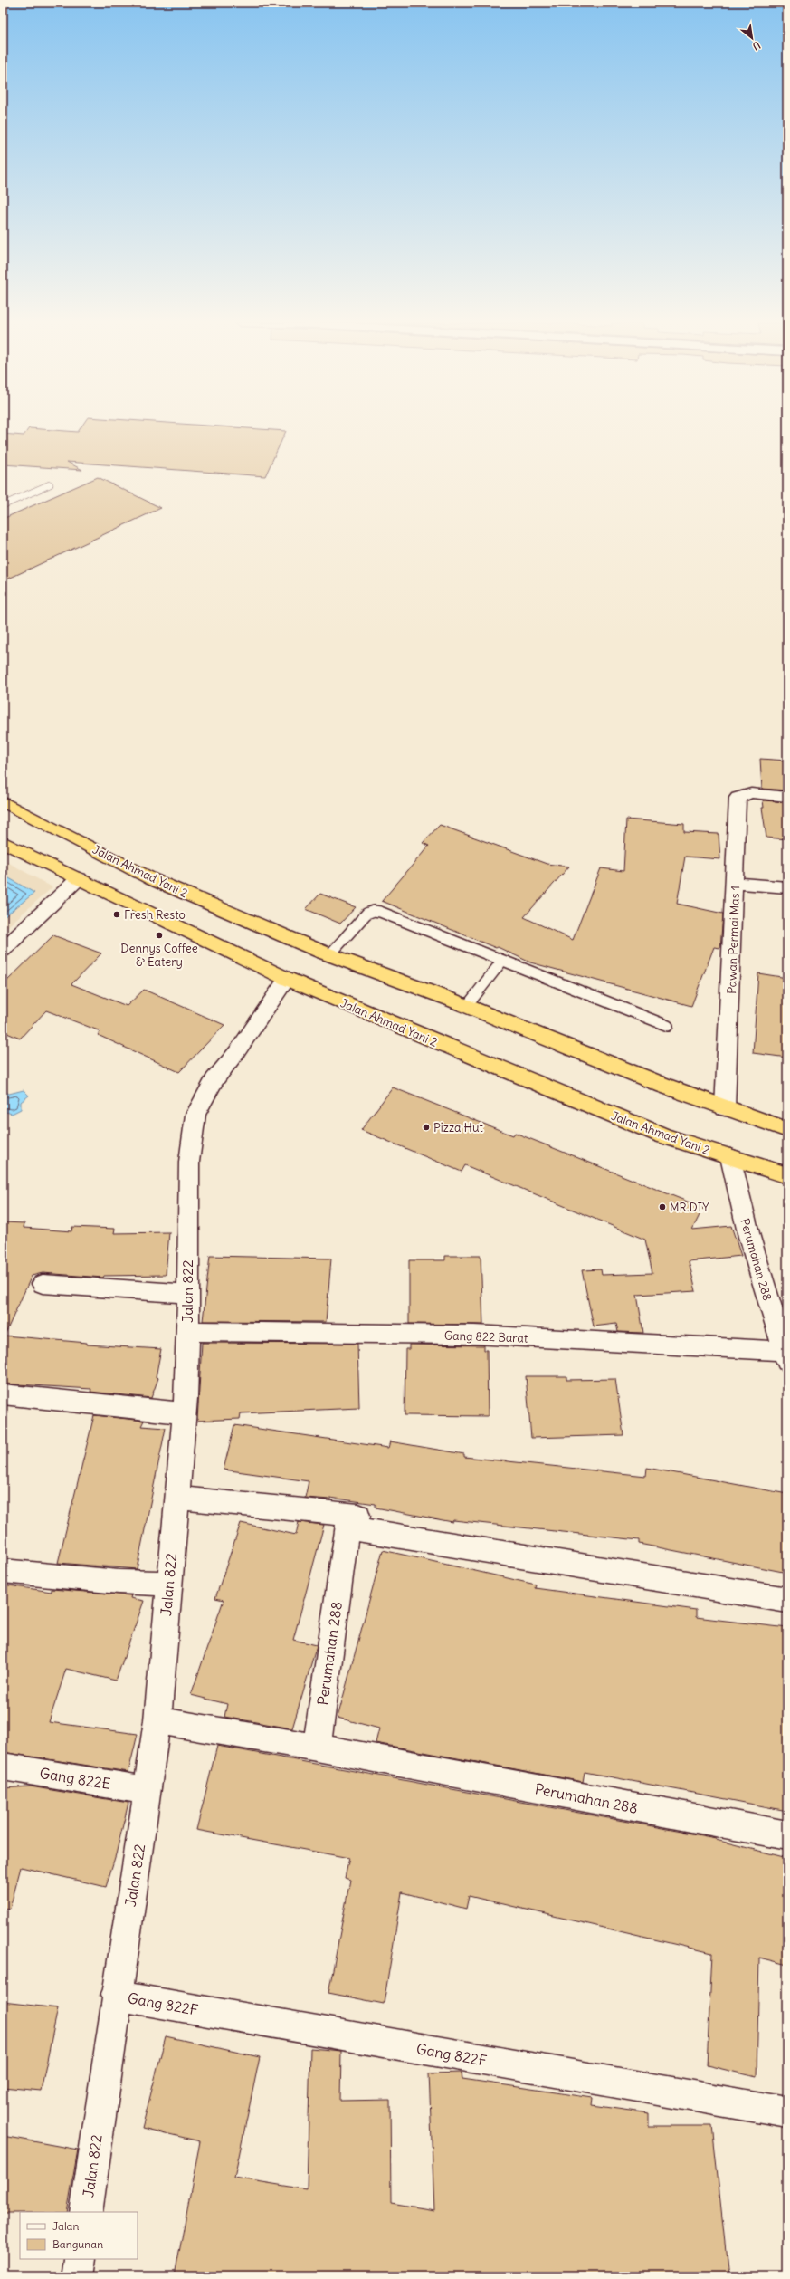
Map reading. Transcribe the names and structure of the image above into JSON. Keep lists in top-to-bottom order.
{
  "streets": {
    "highway": ["Jalan Ahmad Yani 2"],
    "street": [
      "Pawan Permai Mas 1",
      "Perumahan 288",
      "Jalan 822",
      "Gang 822 Barat",
      "Gang 822E",
      "Gang 822F"
    ]
  },
  "crossings": [
    ["Jalan Ahmad Yani 2", "Pawan Permai Mas 1"],
    ["Jalan Ahmad Yani 2", "Perumahan 288"],
    ["Jalan Ahmad Yani 2", "Jalan 822"],
    ["Perumahan 288", "Gang 822 Barat"],
    ["Jalan 822", "Gang 822 Barat"],
    ["Jalan 822", "Gang 822E"],
    ["Jalan 822", "Gang 822F"]
  ],
  "places": [
    "Fresh Resto",
    "Dennys Coffee & Eatery",
    "Pizza Hut",
    "MR.DIY"
  ],
  "legend": ["Jalan", "Bangunan"],
  "north": "bottom right"
}
